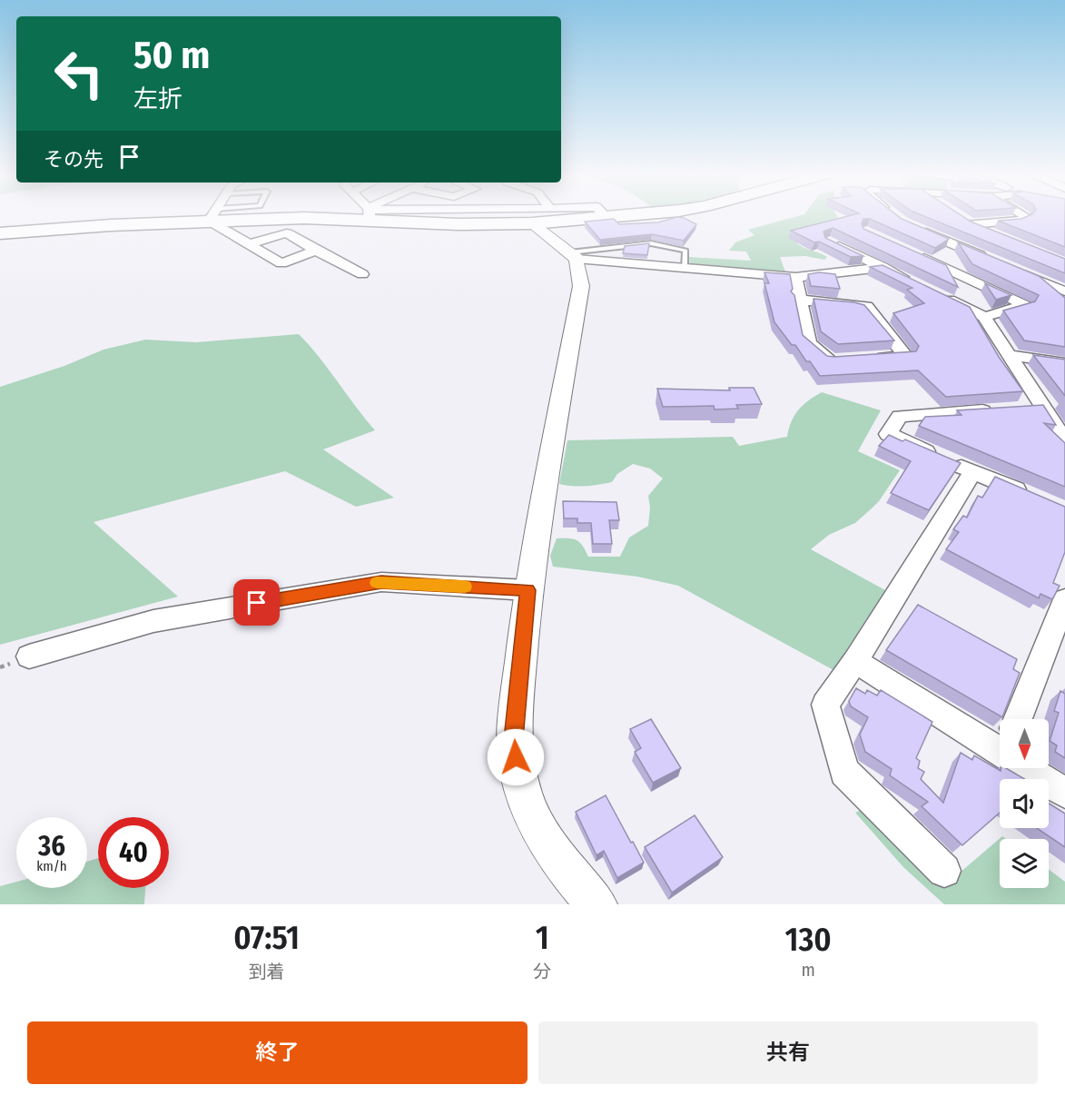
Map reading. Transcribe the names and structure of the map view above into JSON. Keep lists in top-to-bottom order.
{
  "north": "bottom",
  "page": {
    "turn": ["50 m", "左折"],
    "then": "その先",
    "speed": "36 km/h",
    "limit": "40",
    "eta": [
      "07:51",
      "到着",
      "1",
      "分",
      "130",
      "m"
    ],
    "buttons": ["終了", "共有"]
  }
}
